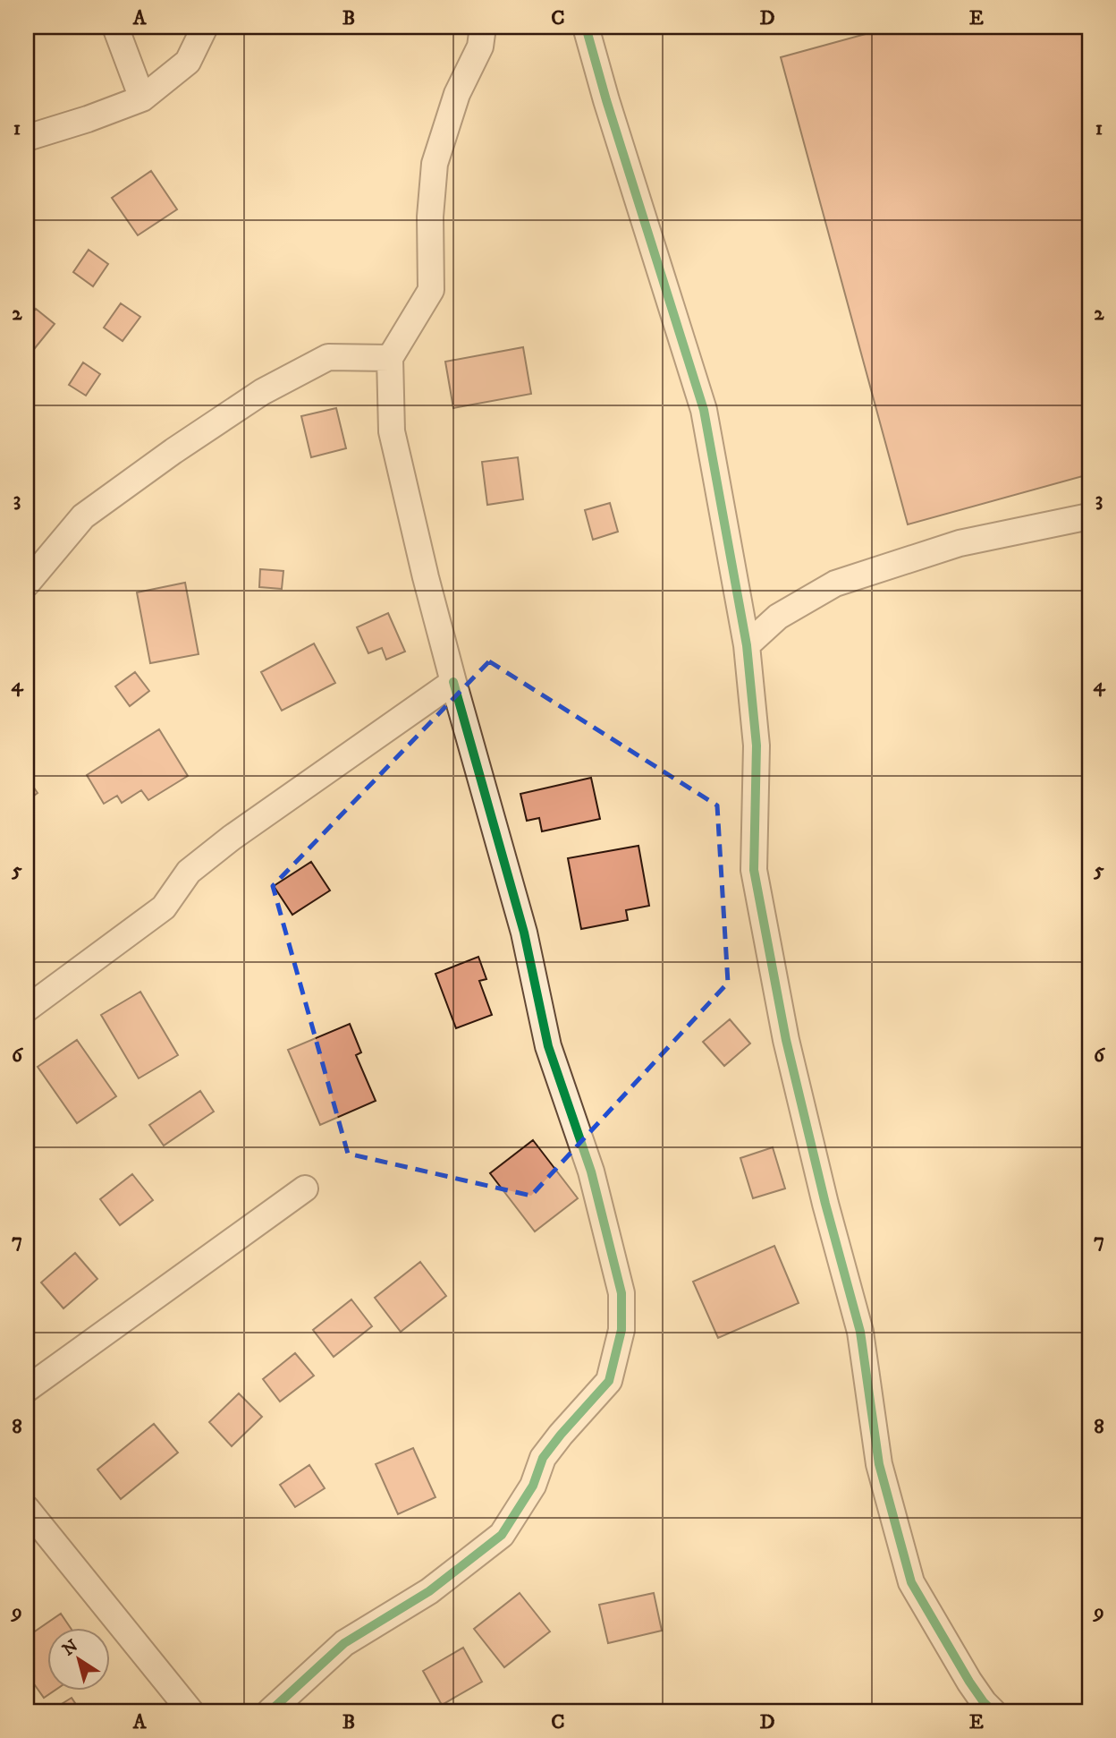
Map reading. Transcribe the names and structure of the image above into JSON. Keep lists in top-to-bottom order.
{
  "north": "top left",
  "grid": {
    "columns": [
      "A",
      "B",
      "C",
      "D",
      "E"
    ],
    "rows": [
      "1",
      "2",
      "3",
      "4",
      "5",
      "6",
      "7",
      "8",
      "9"
    ]
  }
}
